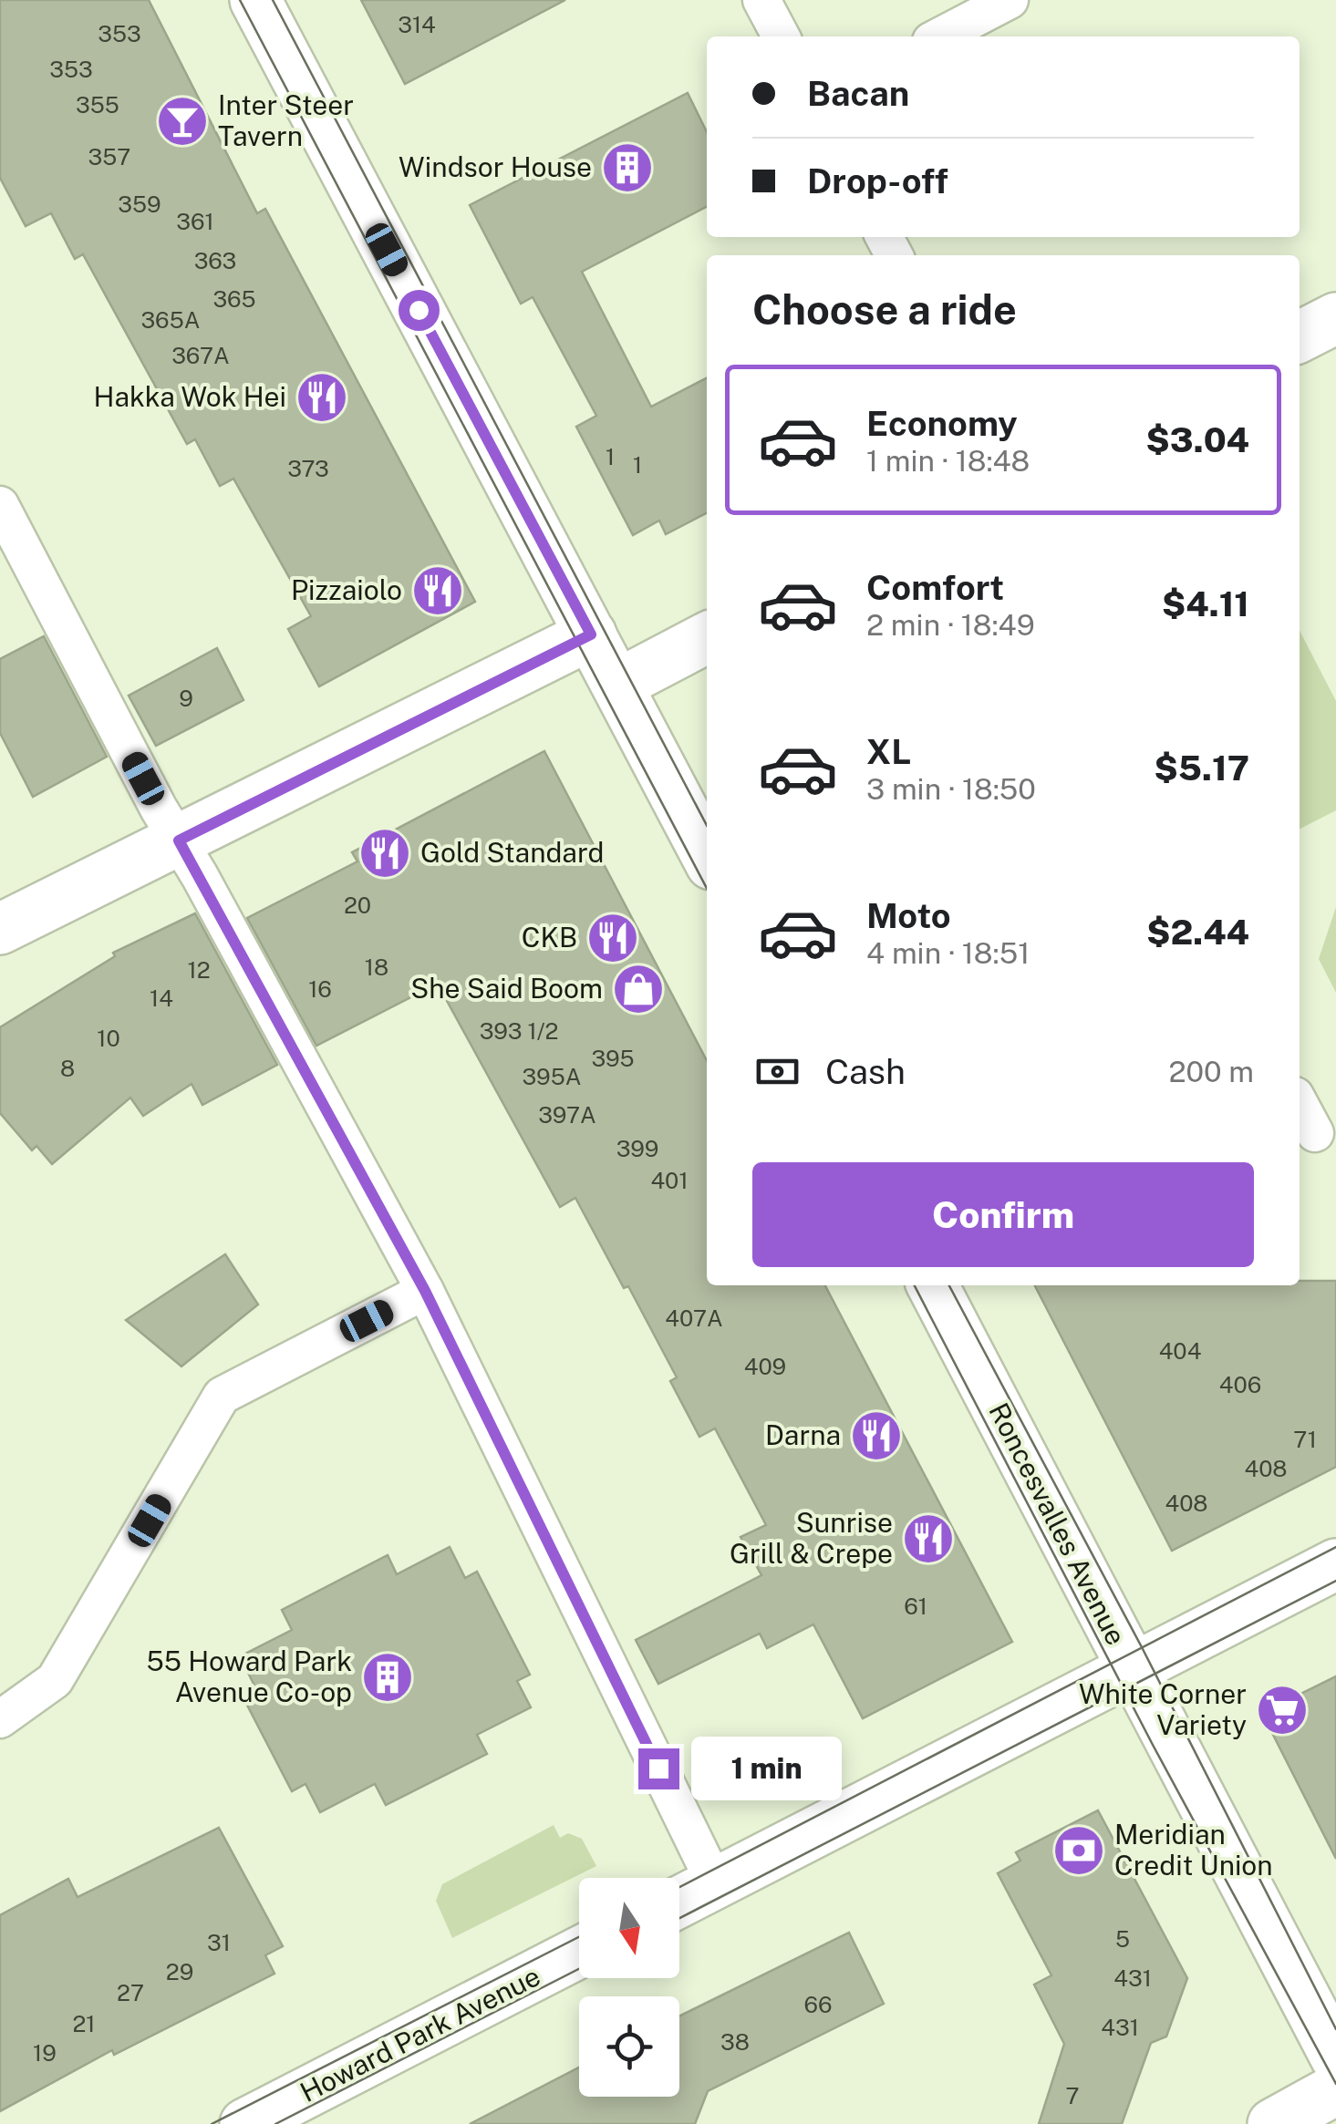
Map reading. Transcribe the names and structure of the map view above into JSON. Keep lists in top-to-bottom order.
{
  "streets": {
    "street": ["Roncesvalles Avenue", "Howard Park Avenue"]
  },
  "places": {
    "bar": ["Inter Steer Tavern"],
    "building": ["Windsor House", "55 Howard Park Avenue Co-op"],
    "restaurant": [
      "Hakka Wok Hei",
      "Pizzaiolo",
      "Gold Standard",
      "CKB",
      "Darna",
      "Sunrise Grill & Crepe"
    ],
    "shop": ["She Said Boom"],
    "supermarket": ["White Corner Variety"],
    "bank": ["Meridian Credit Union"]
  },
  "house_numbers": [
    "314",
    "353",
    "353",
    "355",
    "357",
    "359",
    "361",
    "363",
    "365",
    "365A",
    "367A",
    "1",
    "1",
    "373",
    "9",
    "20",
    "18",
    "12",
    "16",
    "14",
    "393 1/2",
    "10",
    "395",
    "8",
    "395A",
    "397A",
    "399",
    "401",
    "407A",
    "404",
    "409",
    "406",
    "71",
    "408",
    "408",
    "61",
    "5",
    "31",
    "29",
    "431",
    "27",
    "66",
    "21",
    "431",
    "38",
    "19",
    "7"
  ],
  "north": "bottom",
  "page": {
    "banner": ["Bacan", "Drop-off"],
    "heading": "Choose a ride",
    "list": [
      {
        "name": "Economy",
        "note": "1 min · 18:48",
        "value": "$3.04"
      },
      {
        "name": "Comfort",
        "note": "2 min · 18:49",
        "value": "$4.11"
      },
      {
        "name": "XL",
        "note": "3 min · 18:50",
        "value": "$5.17"
      },
      {
        "name": "Moto",
        "note": "4 min · 18:51",
        "value": "$2.44"
      }
    ],
    "pay": ["Cash", "200 m"],
    "buttons": "Confirm",
    "bubble": "1 min"
  }
}
